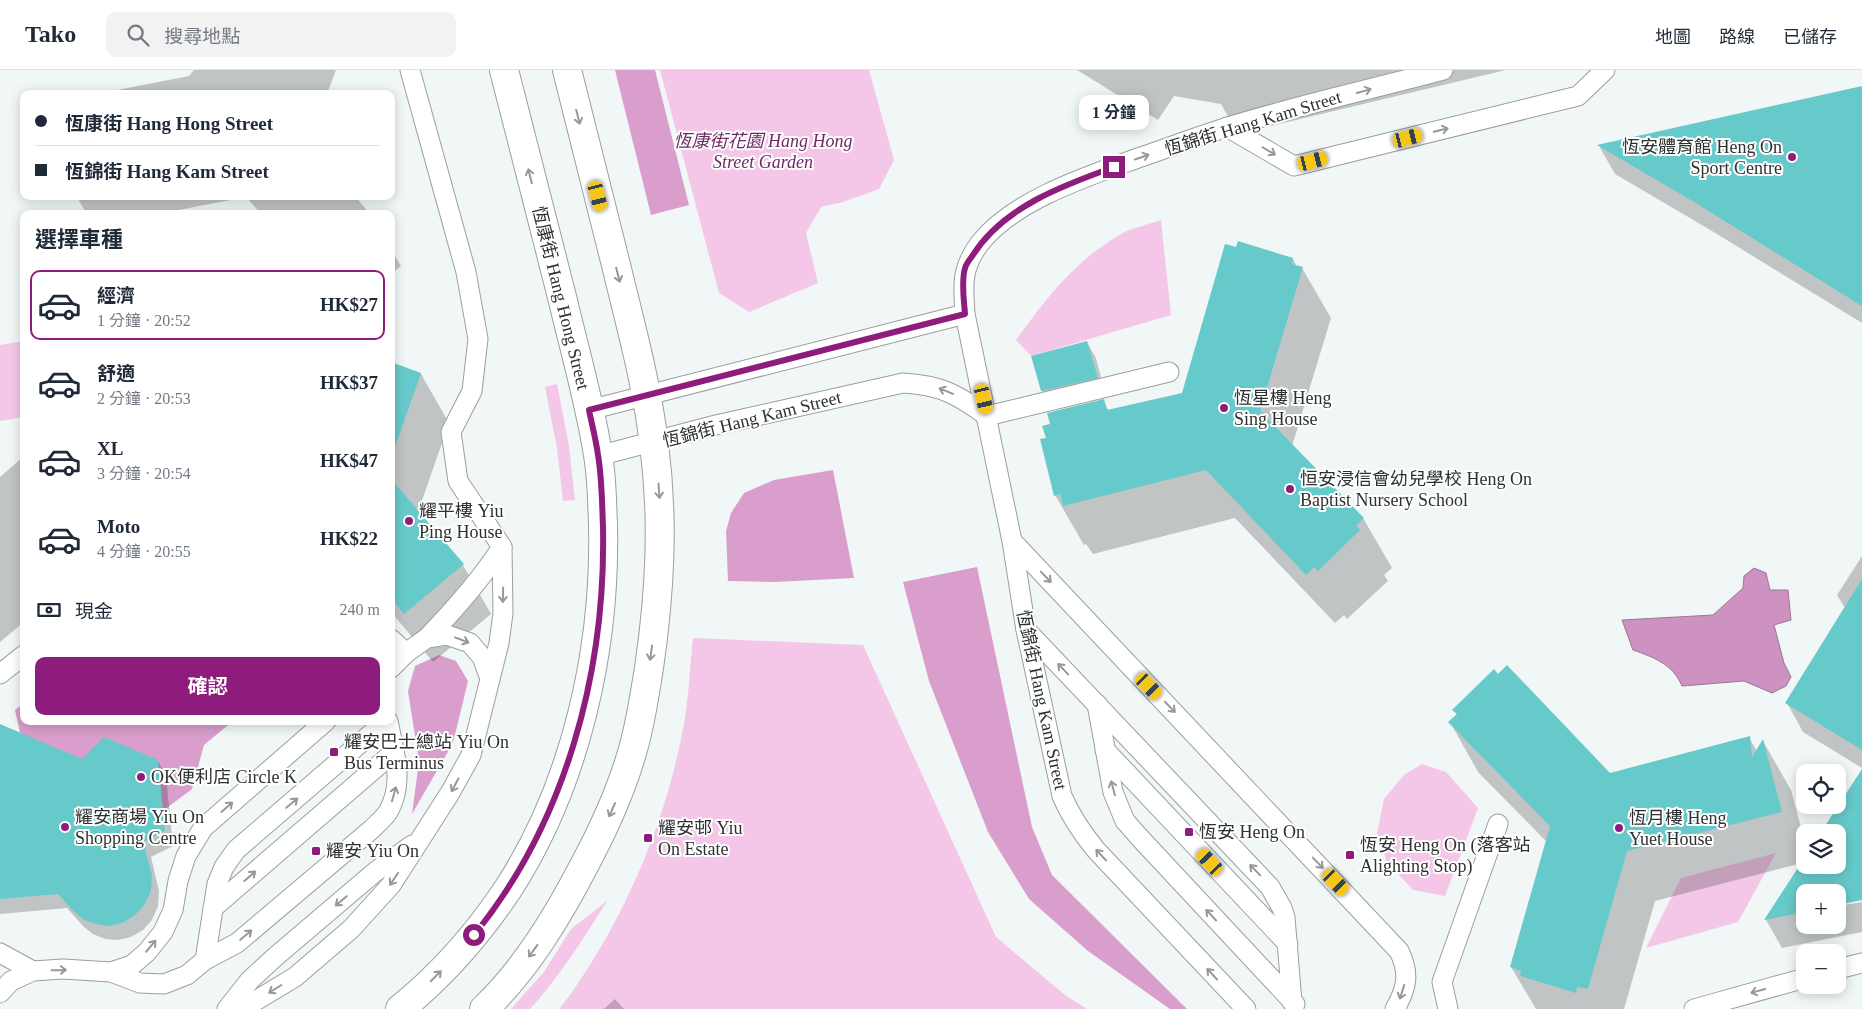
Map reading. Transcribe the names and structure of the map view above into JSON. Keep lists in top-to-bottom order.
{
  "streets": {
    "street": ["恆康街 Hang Hong Street"],
    "lane": ["恆錦街 Hang Kam Street"]
  },
  "crossings": [
    ["恆錦街 Hang Kam Street", "恆康街 Hang Hong Street"]
  ],
  "parks": ["恆康街花園 Hang Hong Street Garden"],
  "places": {
    "other": [
      "恆安體育館 Heng On Sport Centre",
      "恆星樓 Heng Sing House",
      "恒安浸信會幼兒學校 Heng On Baptist Nursery School",
      "耀平樓 Yiu Ping House",
      "OK便利店 Circle K",
      "耀安商場 Yiu On Shopping Centre",
      "恆月樓 Heng Yuet House"
    ],
    "transit": [
      "耀安巴士總站 Yiu On Bus Terminus",
      "恆安 Heng On",
      "耀安邨 Yiu On Estate",
      "耀安 Yiu On",
      "恆安 Heng On (落客站 Alighting Stop)"
    ]
  },
  "page": {
    "header": "Tako",
    "search": "搜尋地點",
    "nav": ["地圖", "路線", "已儲存"],
    "banner": ["恆康街 Hang Hong Street", "恆錦街 Hang Kam Street"],
    "bubble": "1 分鐘",
    "heading": "選擇車種",
    "list": [
      {
        "name": "經濟",
        "note": "1 分鐘 · 20:52",
        "value": "HK$27"
      },
      {
        "name": "舒適",
        "note": "2 分鐘 · 20:53",
        "value": "HK$37"
      },
      {
        "name": "XL",
        "note": "3 分鐘 · 20:54",
        "value": "HK$47"
      },
      {
        "name": "Moto",
        "note": "4 分鐘 · 20:55",
        "value": "HK$22"
      }
    ],
    "pay": ["現金", "240 m"],
    "buttons": "確認",
    "map_buttons": ["+", "−"]
  }
}
